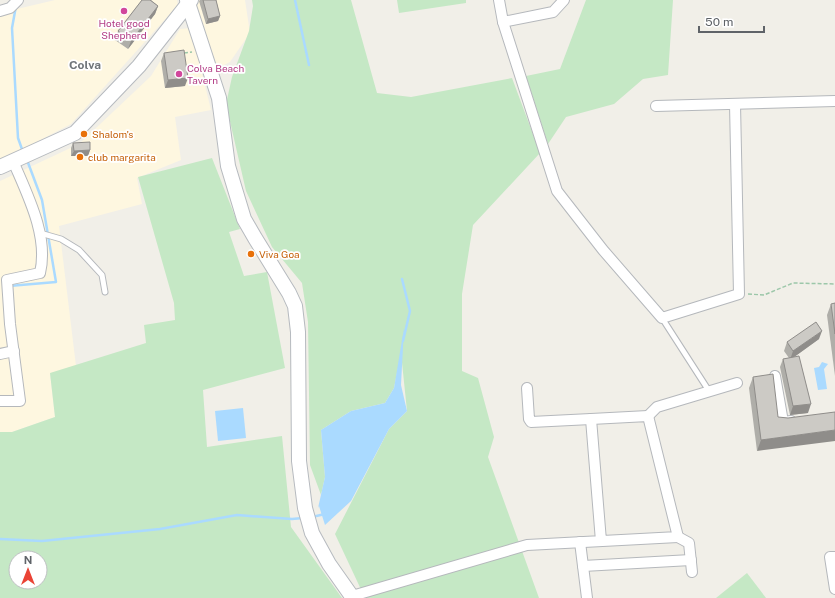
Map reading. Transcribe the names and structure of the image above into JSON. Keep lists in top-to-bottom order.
{
  "districts": ["Colva"],
  "places": [
    "Hotel good Shepherd",
    "Colva Beach Tavern",
    "Shalom's",
    "club margarita",
    "Viva Goa"
  ],
  "scale_bar": "50 m",
  "north": "top"
}
